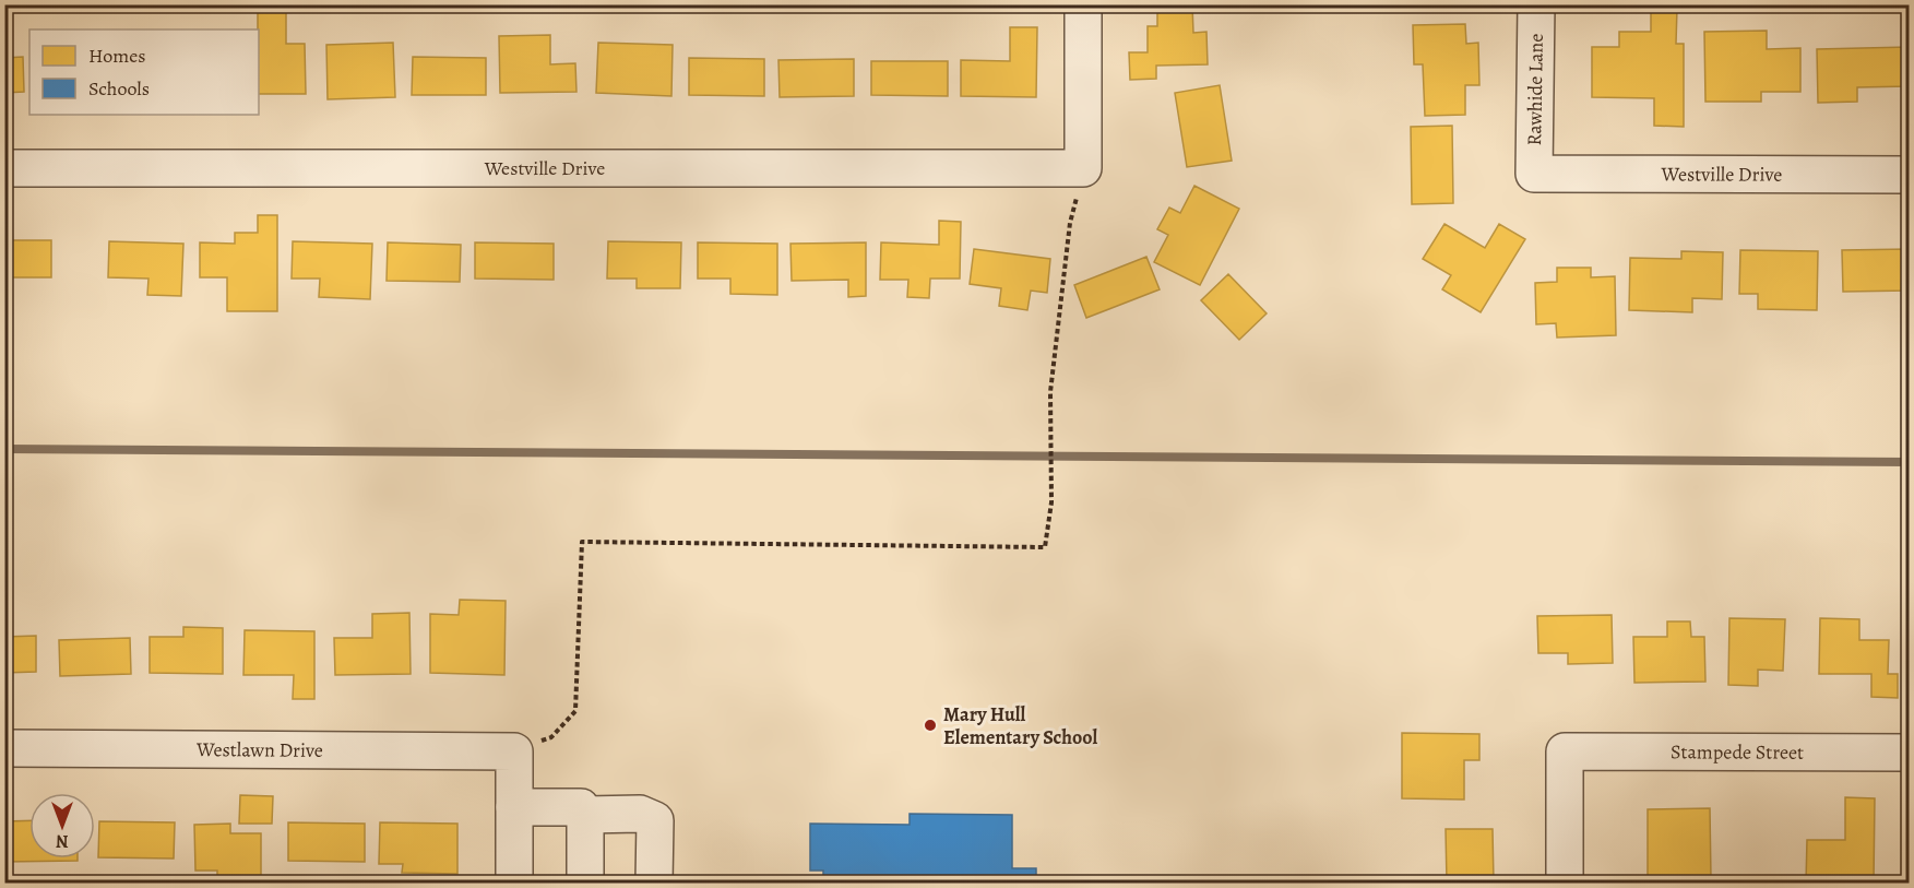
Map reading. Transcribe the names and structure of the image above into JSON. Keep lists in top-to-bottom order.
{
  "streets": {
    "street": [
      "Rawhide Lane",
      "Westville Drive",
      "Westlawn Drive",
      "Stampede Street"
    ]
  },
  "crossings": [
    ["Rawhide Lane", "Westville Drive"]
  ],
  "places": ["Mary Hull Elementary School"],
  "legend": ["Homes", "Schools"],
  "north": "bottom"
}
